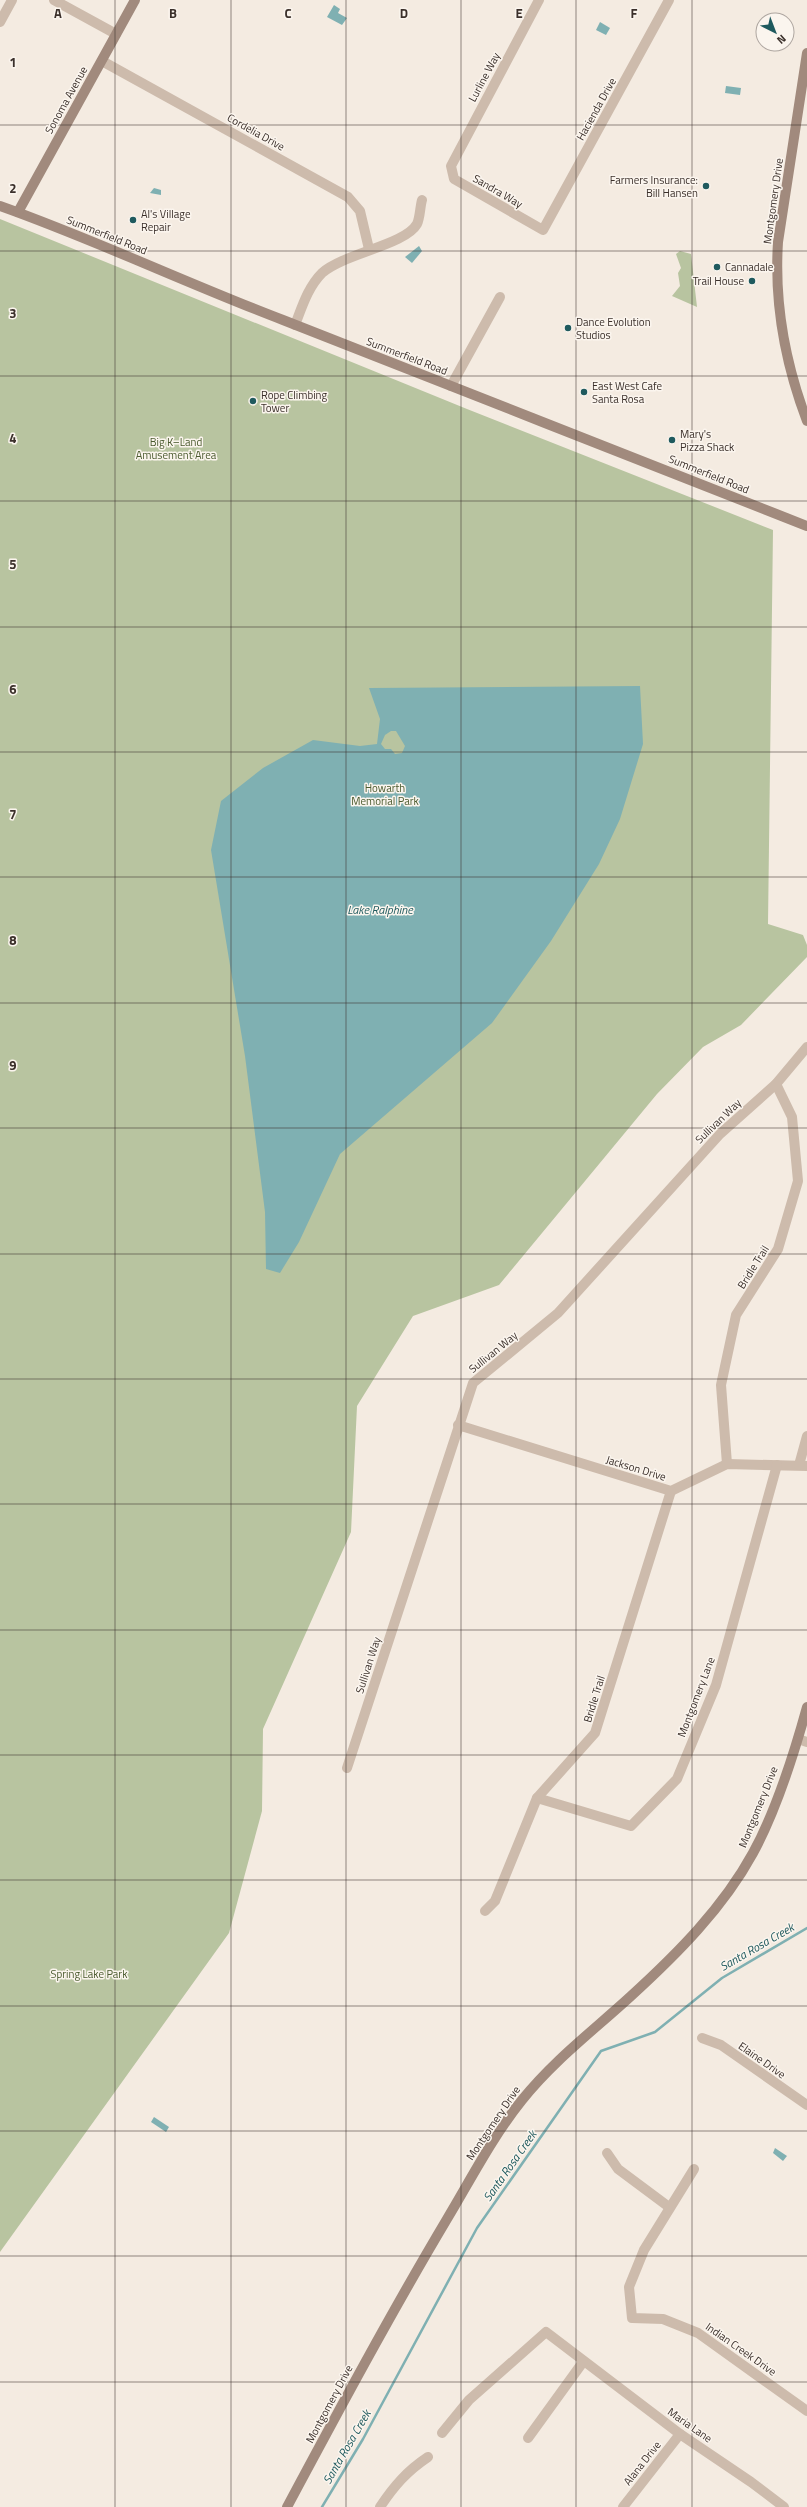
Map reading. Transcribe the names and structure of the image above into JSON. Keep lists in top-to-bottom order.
{
  "streets": {
    "street": [
      "Lurline Way",
      "Sonoma Avenue",
      "Hacienda Drive",
      "Cordelia Drive",
      "Sandra Way",
      "Montgomery Drive",
      "Summerfield Road",
      "Sullivan Way",
      "Bridle Trail",
      "Jackson Drive",
      "Montgomery Lane",
      "Elaine Drive",
      "Indian Creek Drive",
      "Maria Lane",
      "Alana Drive"
    ]
  },
  "crossings": [
    ["Lurline Way", "Sandra Way"],
    ["Sonoma Avenue", "Cordelia Drive"],
    ["Sonoma Avenue", "Summerfield Road"],
    ["Hacienda Drive", "Sandra Way"],
    ["Sullivan Way", "Bridle Trail"],
    ["Sullivan Way", "Jackson Drive"],
    ["Bridle Trail", "Jackson Drive"],
    ["Bridle Trail", "Montgomery Lane"],
    ["Jackson Drive", "Montgomery Lane"],
    ["Maria Lane", "Alana Drive"]
  ],
  "water": ["Lake Ralphine", "Santa Rosa Creek"],
  "parks": ["Big K–Land Amusement Area", "Howarth Memorial Park", "Spring Lake Park"],
  "places": [
    "Farmers Insurance: Bill Hansen",
    "Al's Village Repair",
    "Cannadale",
    "Trail House",
    "Dance Evolution Studios",
    "East West Cafe Santa Rosa",
    "Rope Climbing Tower",
    "Mary's Pizza Shack"
  ],
  "north": "bottom right",
  "grid": {
    "columns": [
      "A",
      "B",
      "C",
      "D",
      "E",
      "F"
    ],
    "rows": [
      "1",
      "2",
      "3",
      "4",
      "5",
      "6",
      "7",
      "8",
      "9"
    ]
  }
}
